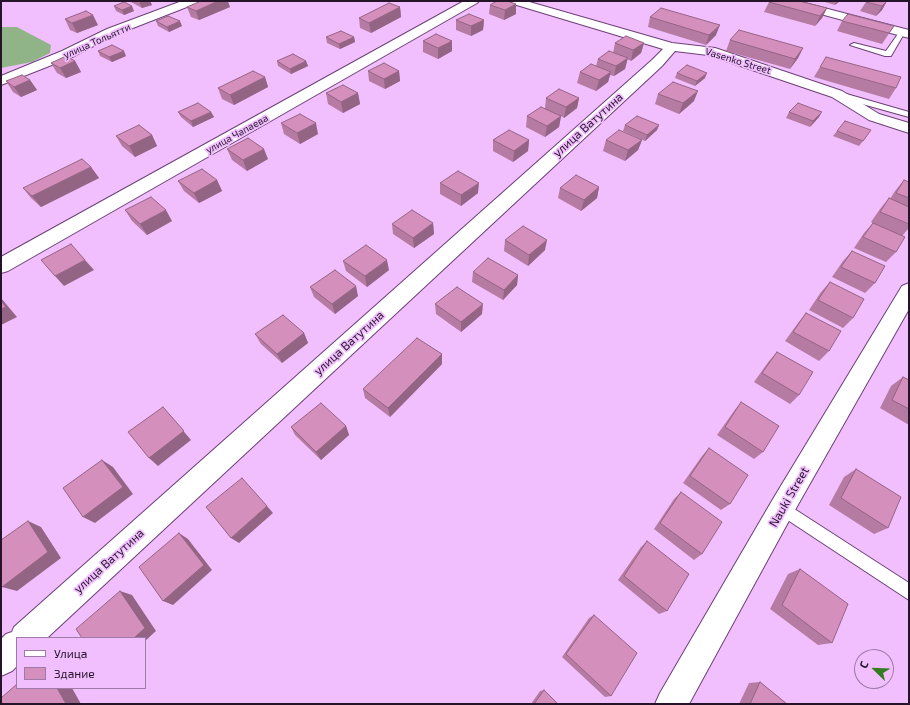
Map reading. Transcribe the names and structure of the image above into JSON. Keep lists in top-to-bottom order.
{
  "streets": {
    "street": [
      "улица Тольятти",
      "Vasenko Street",
      "улица Ватутина",
      "улица Чапаева",
      "Nauki Street"
    ]
  },
  "crossings": [
    ["Vasenko Street", "улица Ватутина"]
  ],
  "legend": ["Улица", "Здание"],
  "north": "top left"
}
